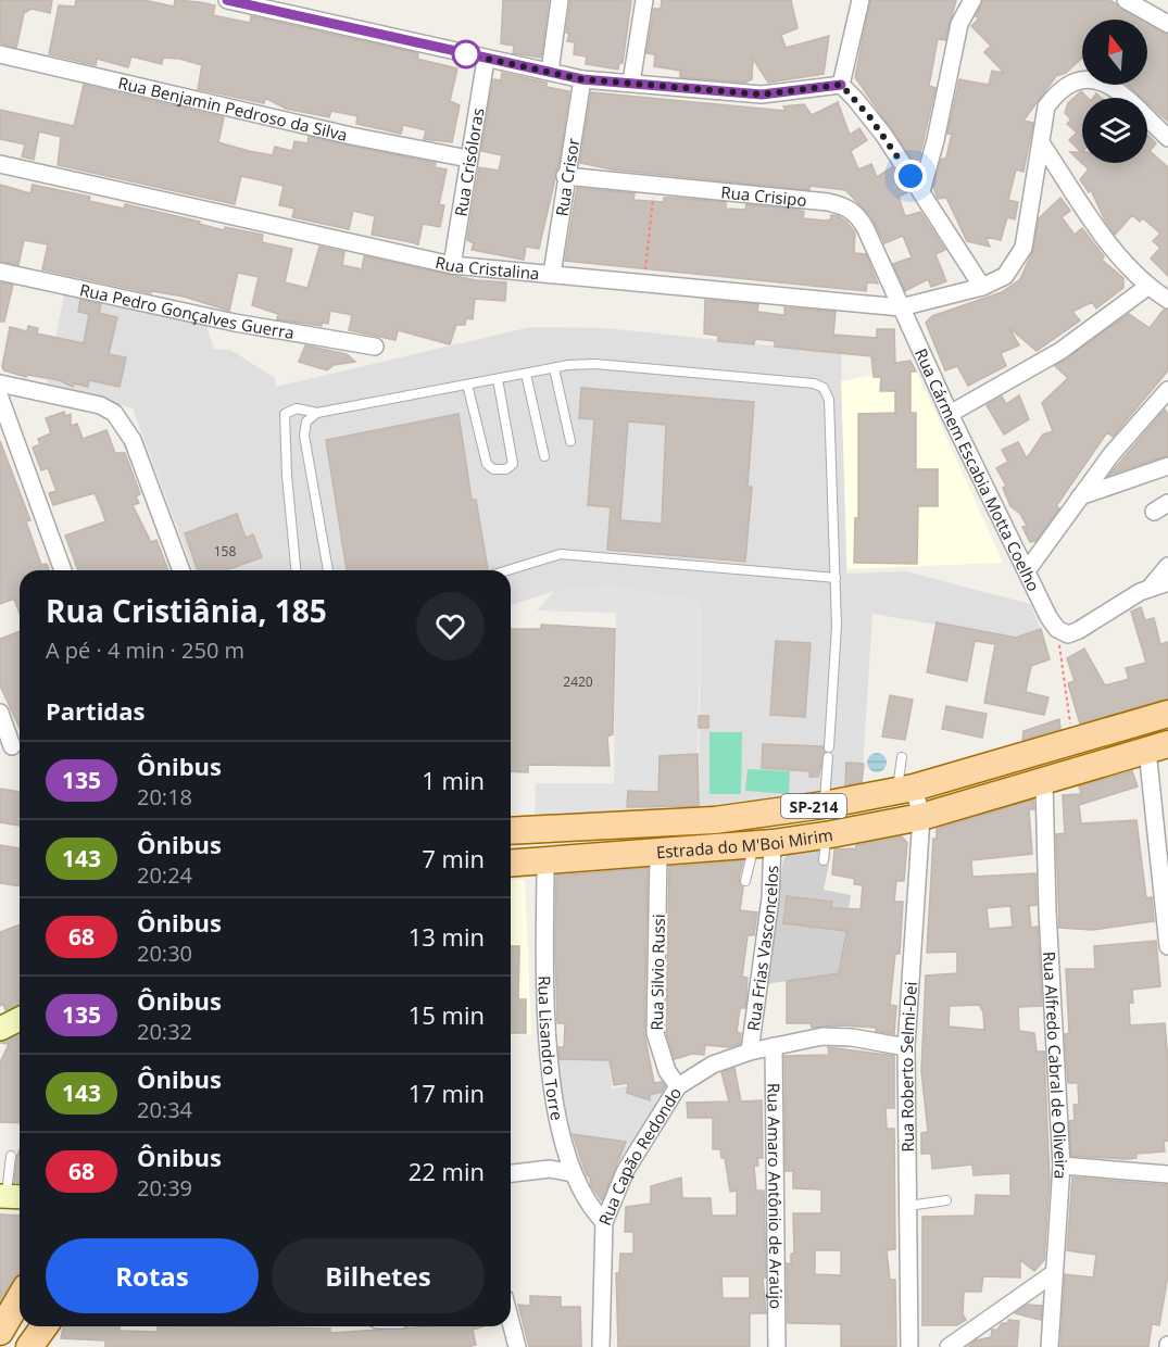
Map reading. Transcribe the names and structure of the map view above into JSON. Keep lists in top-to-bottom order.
{
  "streets": {
    "main road": ["SP-214", "Estrada do M'Boi Mirim"],
    "street": [
      "Rua Benjamin Pedroso da Silva",
      "Rua Crisóloras",
      "Rua Crisor",
      "Rua Crisipo",
      "Rua Cristalina",
      "Rua Pedro Gonçalves Guerra",
      "Rua Cármem Escabia Motta Coelho",
      "Rua Frias Vasconcelos",
      "Rua Silvio Russi",
      "Rua Lisandro Torre",
      "Rua Alfredo Cabral de Oliveira",
      "Rua Roberto Selmi-Dei",
      "Rua Capão Redondo",
      "Rua Amaro Antônio de Araújo"
    ]
  },
  "crossings": [
    ["Rua Benjamin Pedroso da Silva", "Rua Crisóloras"],
    ["Rua Crisóloras", "Rua Cristalina"],
    ["Rua Crisor", "Rua Crisipo"],
    ["Rua Crisor", "Rua Cristalina"],
    ["Rua Crisipo", "Rua Cristalina"],
    ["Rua Crisipo", "Rua Cármem Escabia Motta Coelho"],
    ["Rua Cristalina", "Rua Cármem Escabia Motta Coelho"],
    ["Estrada do M'Boi Mirim", "Rua Frias Vasconcelos"],
    ["Estrada do M'Boi Mirim", "Rua Silvio Russi"],
    ["Estrada do M'Boi Mirim", "Rua Lisandro Torre"],
    ["Estrada do M'Boi Mirim", "Rua Alfredo Cabral de Oliveira"],
    ["Estrada do M'Boi Mirim", "Rua Roberto Selmi-Dei"],
    ["Rua Frias Vasconcelos", "Rua Capão Redondo"],
    ["Rua Silvio Russi", "Rua Capão Redondo"],
    ["Rua Lisandro Torre", "Rua Capão Redondo"],
    ["Rua Roberto Selmi-Dei", "Rua Capão Redondo"],
    ["Rua Capão Redondo", "Rua Amaro Antônio de Araújo"]
  ],
  "lines": ["bus line 135"],
  "house_numbers": ["158", "2420"],
  "north": "top",
  "page": {
    "heading": [
      ["Rua Cristiânia, 185", "A pé · 4 min · 250 m"],
      "Partidas"
    ],
    "list": [
      {
        "mark": "135",
        "name": "Ônibus",
        "note": "20:18",
        "value": "1 min"
      },
      {
        "mark": "143",
        "name": "Ônibus",
        "note": "20:24",
        "value": "7 min"
      },
      {
        "mark": "68",
        "name": "Ônibus",
        "note": "20:30",
        "value": "13 min"
      },
      {
        "mark": "135",
        "name": "Ônibus",
        "note": "20:32",
        "value": "15 min"
      },
      {
        "mark": "143",
        "name": "Ônibus",
        "note": "20:34",
        "value": "17 min"
      },
      {
        "mark": "68",
        "name": "Ônibus",
        "note": "20:39",
        "value": "22 min"
      }
    ],
    "buttons": ["Rotas", "Bilhetes"]
  }
}
